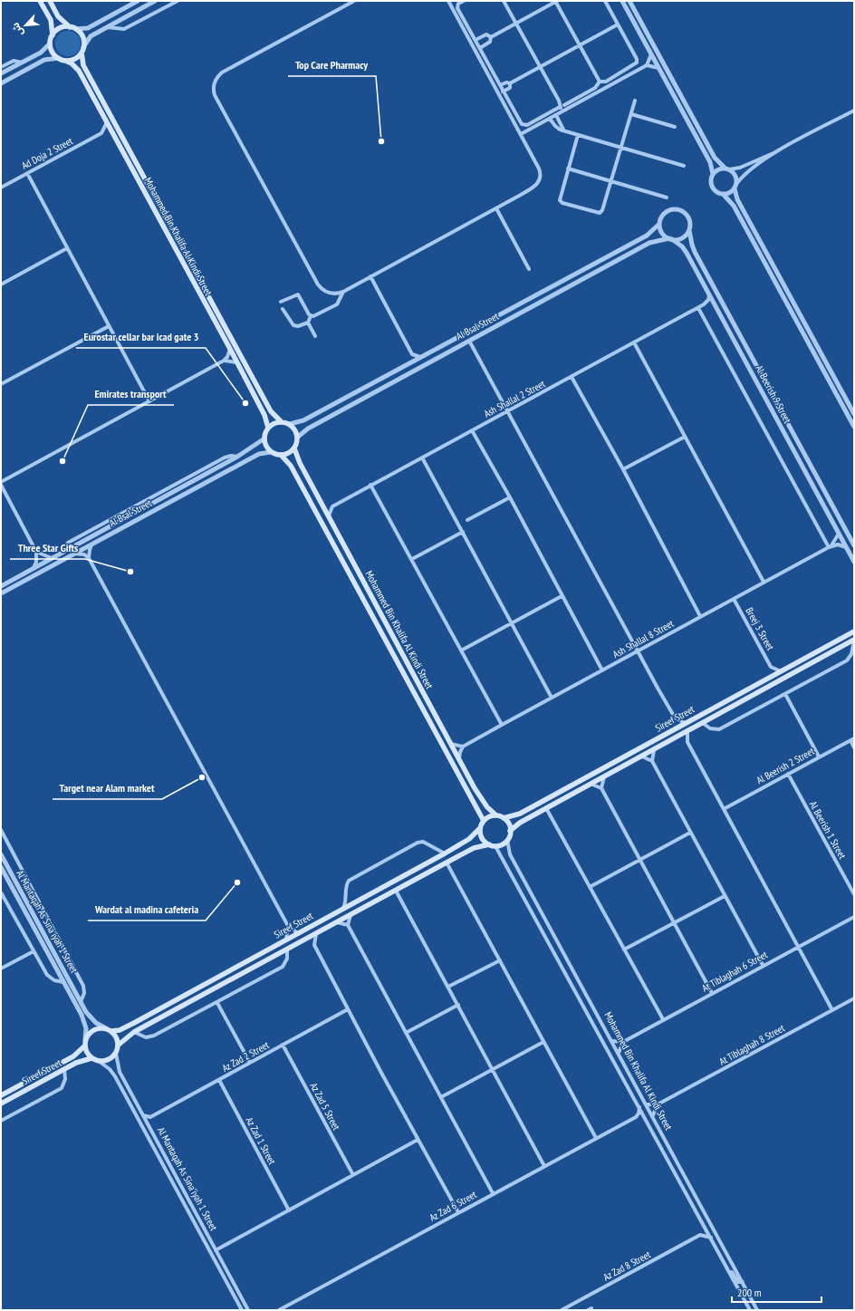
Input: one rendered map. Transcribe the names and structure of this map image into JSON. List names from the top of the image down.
{
  "streets": {
    "main road": ["Mohammed Bin Khalifa Al Kindi Street", "Sireef Street"],
    "street": [
      "Ad Doja 2 Street",
      "Al Bsal Street",
      "Al Beerish 9 Street",
      "Ash Shallal 2 Street",
      "Breej 3 Street",
      "Ash Shallal 8 Street",
      "Al Beerish 2 Street",
      "Al Beerish 1 Street",
      "Al Mantaqah As Sina'iyah 1 Street",
      "At Tiblaghah 6 Street",
      "At Tiblaghah 8 Street",
      "Az Zad 2 Street",
      "Az Zad 5 Street",
      "Az Zad 1 Street",
      "Az Zad 6 Street",
      "Az Zad 8 Street"
    ]
  },
  "crossings": [
    ["Mohammed Bin Khalifa Al Kindi Street", "Al Bsal Street"],
    ["Mohammed Bin Khalifa Al Kindi Street", "Sireef Street"],
    ["Al Bsal Street", "Al Beerish 9 Street"],
    ["Al Beerish 9 Street", "Ash Shallal 2 Street"],
    ["Breej 3 Street", "Ash Shallal 8 Street"],
    ["Sireef Street", "Al Mantaqah As Sina'iyah 1 Street"],
    ["Al Beerish 2 Street", "Al Beerish 1 Street"],
    ["Az Zad 2 Street", "Az Zad 5 Street"],
    ["Az Zad 2 Street", "Az Zad 1 Street"]
  ],
  "places": [
    "Top Care Pharmacy",
    "Eurostar cellar bar icad gate 3",
    "Emirates transport",
    "Three Star Gifts",
    "Target near Alam market",
    "Wardat al madina cafeteria"
  ],
  "scale_bar": "200 m",
  "north": "bottom left"
}
